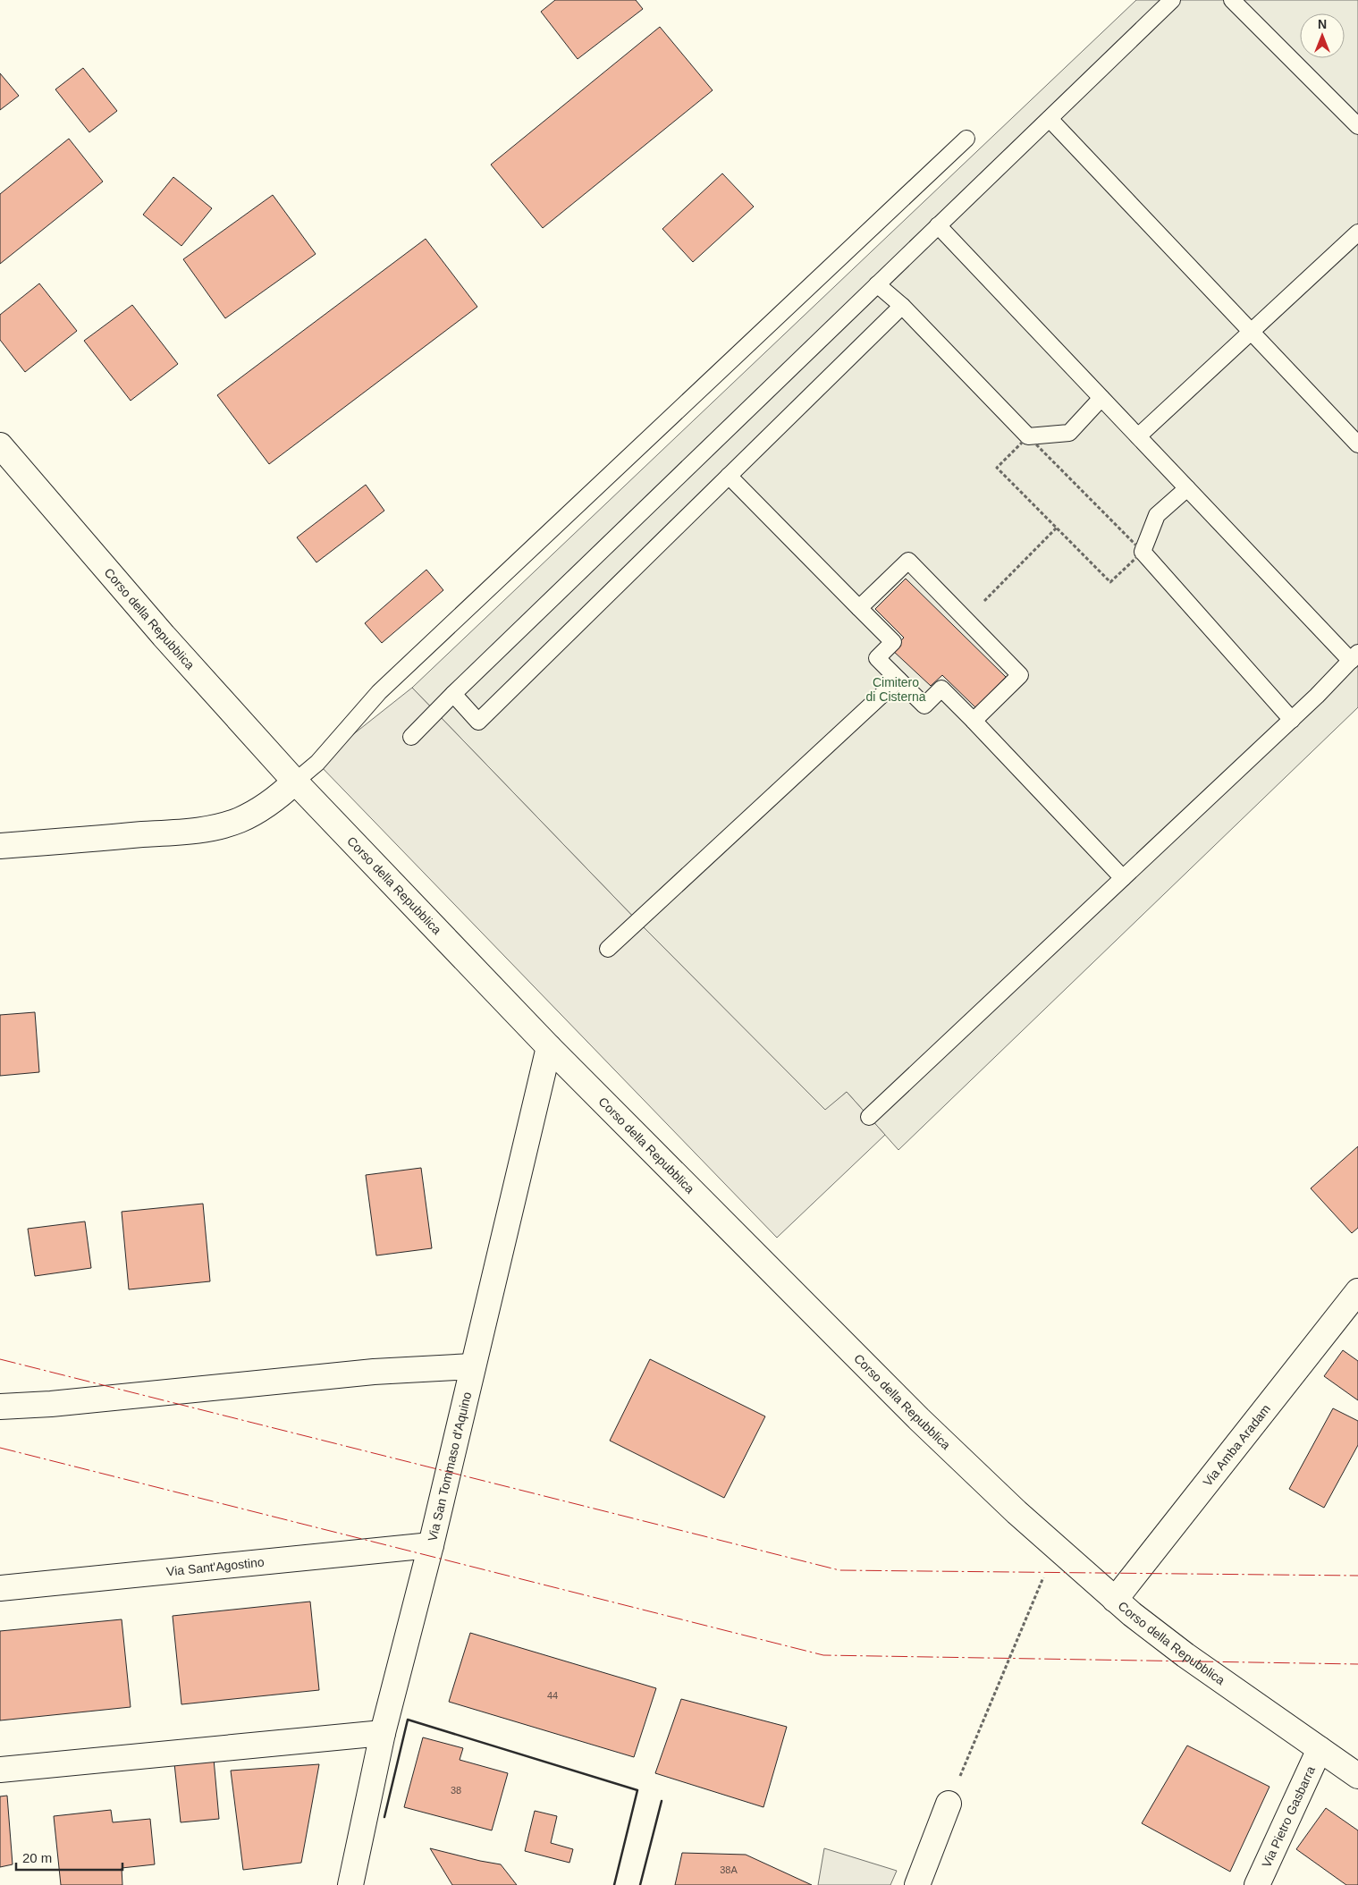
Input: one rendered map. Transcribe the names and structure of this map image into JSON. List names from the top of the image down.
{
  "streets": {
    "street": [
      "Corso della Repubblica",
      "Via Amba Aradam",
      "Via San Tommaso d'Aquino",
      "Via Sant'Agostino",
      "Via Pietro Gasbarra"
    ]
  },
  "crossings": [
    ["Corso della Repubblica", "Via Amba Aradam"],
    ["Corso della Repubblica", "Via San Tommaso d'Aquino"],
    ["Corso della Repubblica", "Via Pietro Gasbarra"],
    ["Via San Tommaso d'Aquino", "Via Sant'Agostino"]
  ],
  "parks": ["Cimitero di Cisterna"],
  "house_numbers": ["44", "38", "38A"],
  "scale_bar": "20 m",
  "north": "top"
}
